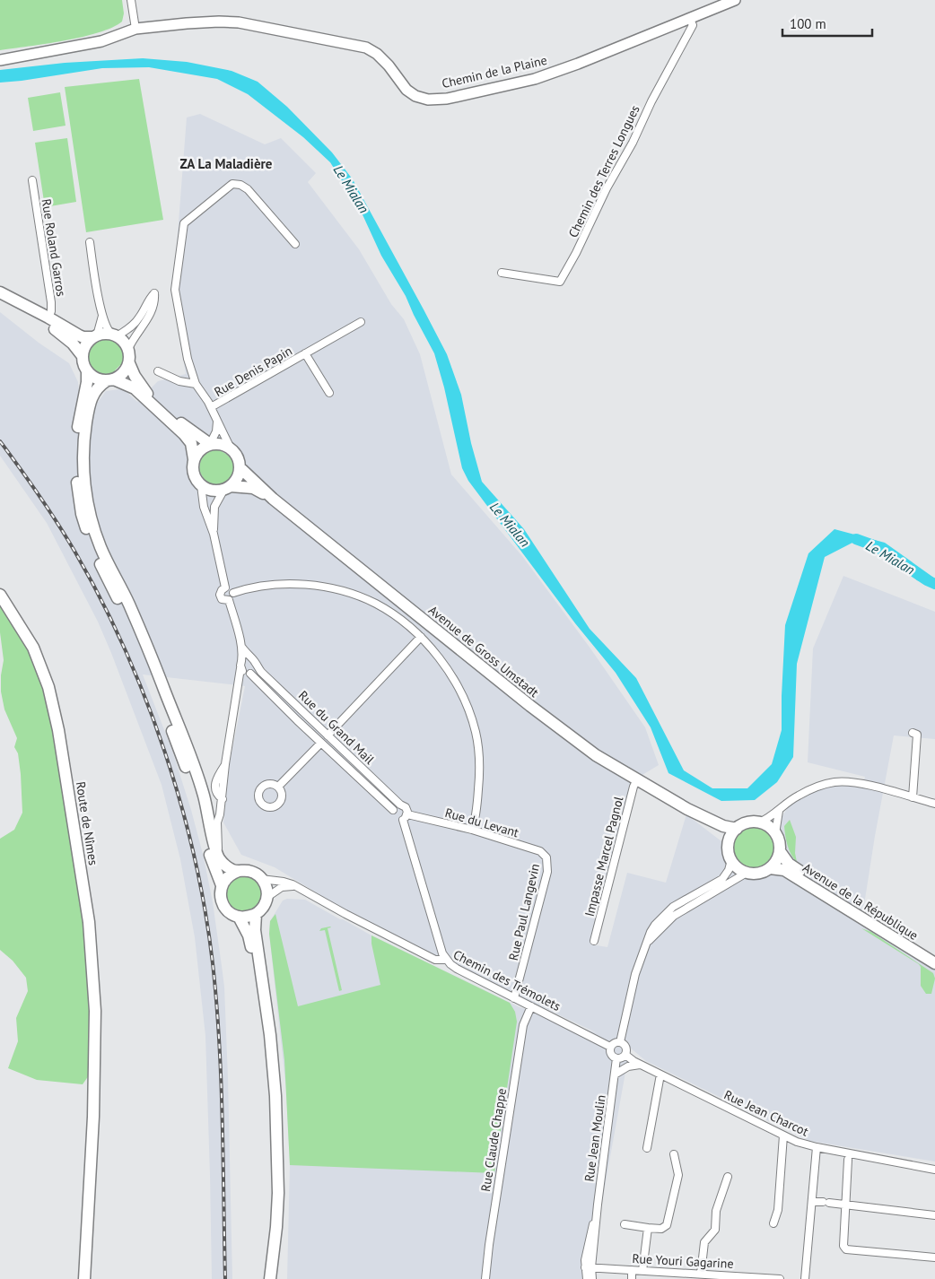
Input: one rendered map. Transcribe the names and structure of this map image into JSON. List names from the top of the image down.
{
  "streets": {
    "main road": ["Avenue de Gross Umstadt", "Route de Nîmes", "Avenue de la République"],
    "street": [
      "Chemin de la Plaine",
      "Chemin des Terres Longues",
      "Rue Roland Garros",
      "Rue Denis Papin",
      "Rue du Grand Mail",
      "Rue du Levant",
      "Impasse Marcel Pagnol",
      "Rue Paul Langevin",
      "Chemin des Trémolets",
      "Rue Jean Charcot",
      "Rue Jean Moulin",
      "Rue Claude Chappe",
      "Rue Youri Gagarine"
    ]
  },
  "crossings": [
    ["Chemin de la Plaine", "Chemin des Terres Longues"],
    ["Avenue de Gross Umstadt", "Impasse Marcel Pagnol"],
    ["Avenue de Gross Umstadt", "Avenue de la République"],
    ["Rue du Grand Mail", "Rue du Levant"],
    ["Rue du Levant", "Rue Paul Langevin"],
    ["Rue Paul Langevin", "Chemin des Trémolets"],
    ["Chemin des Trémolets", "Rue Jean Charcot"],
    ["Chemin des Trémolets", "Rue Jean Moulin"],
    ["Chemin des Trémolets", "Rue Claude Chappe"],
    ["Rue Jean Charcot", "Rue Jean Moulin"],
    ["Rue Jean Moulin", "Rue Youri Gagarine"]
  ],
  "districts": ["ZA La Maladière"],
  "water": ["Le Mialan"],
  "scale_bar": "100 m"
}
